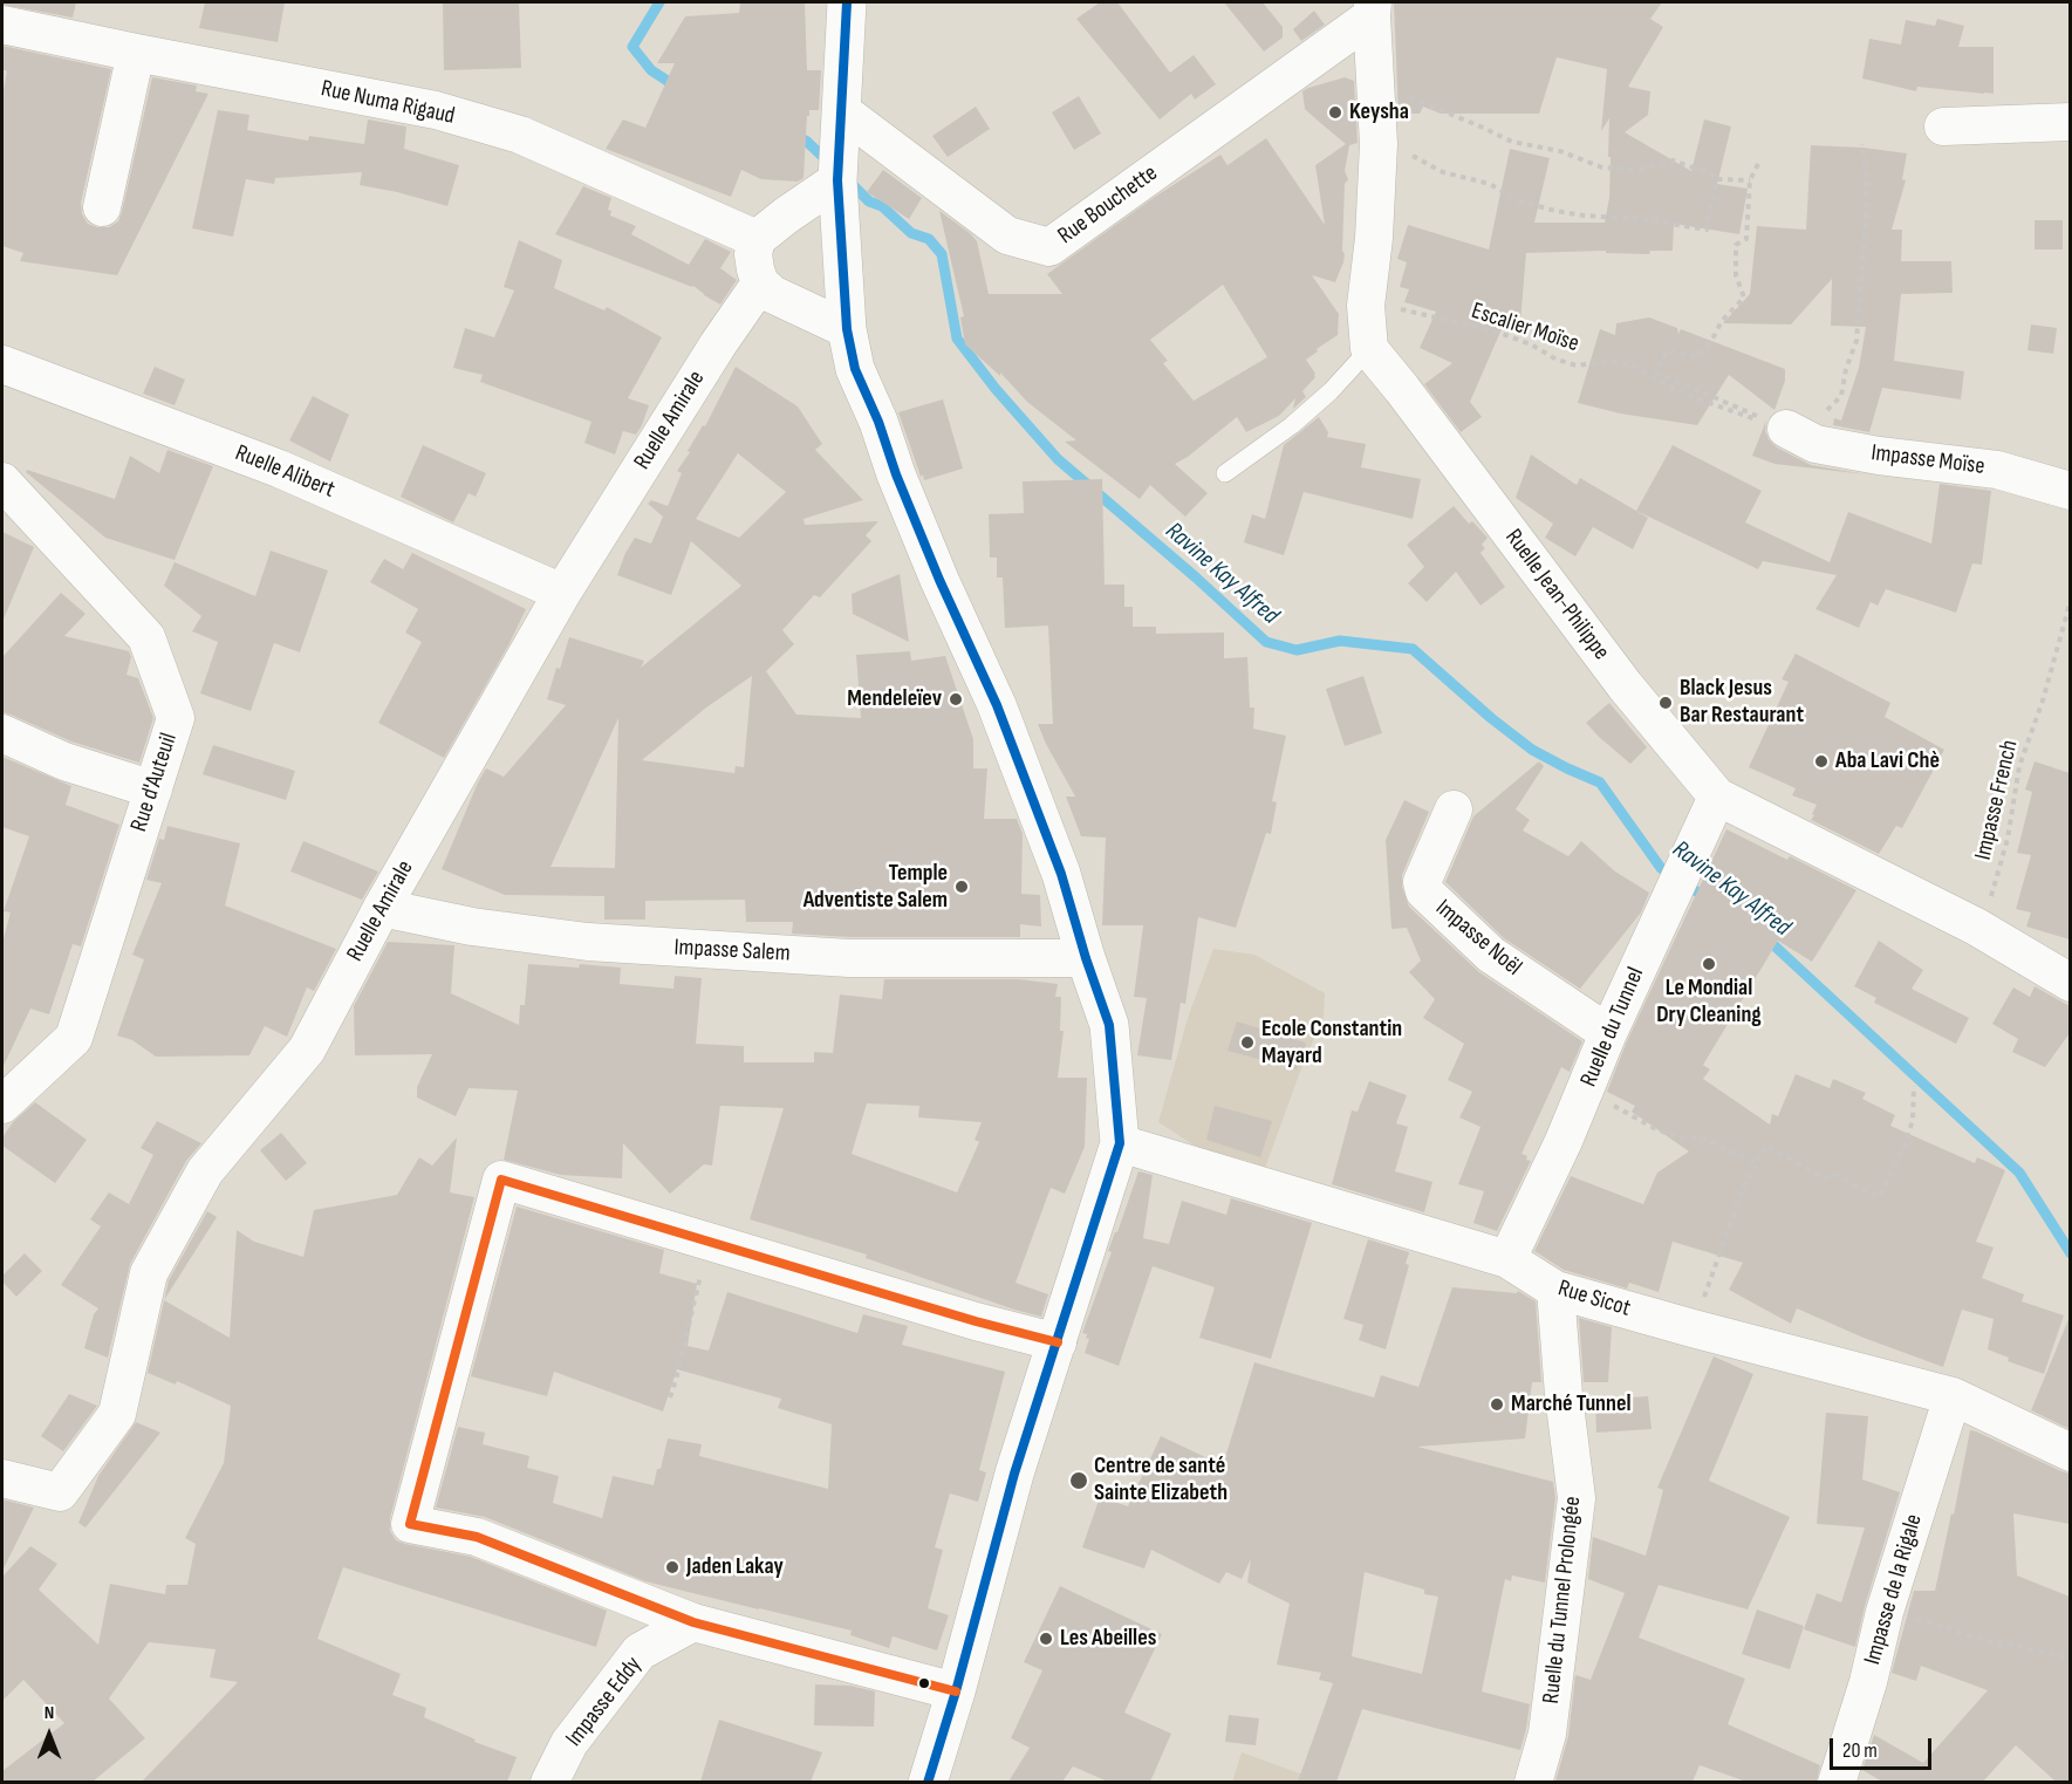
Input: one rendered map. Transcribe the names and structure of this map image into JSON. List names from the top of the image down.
{
  "streets": {
    "street": [
      "Rue Numa Rigaud",
      "Rue Bouchette",
      "Ruelle Amirale",
      "Impasse Moïse",
      "Ruelle Alibert",
      "Ruelle Jean-Philippe",
      "Rue d'Auteuil",
      "Impasse Noël",
      "Impasse Salem",
      "Ruelle du Tunnel",
      "Rue Sicot",
      "Impasse de la Rigale",
      "Ruelle du Tunnel Prolongée",
      "Impasse Eddy"
    ],
    "path": ["Escalier Moïse", "Impasse French"]
  },
  "crossings": [
    ["Escalier Moïse", "Impasse Moïse"],
    ["Ruelle Amirale", "Ruelle Alibert"],
    ["Ruelle Amirale", "Impasse Salem"],
    ["Ruelle Jean-Philippe", "Impasse French"],
    ["Ruelle Jean-Philippe", "Ruelle du Tunnel"],
    ["Impasse Noël", "Ruelle du Tunnel"],
    ["Ruelle du Tunnel", "Rue Sicot"],
    ["Rue Sicot", "Impasse de la Rigale"],
    ["Rue Sicot", "Ruelle du Tunnel Prolongée"]
  ],
  "water": ["Ravine Kay Alfred"],
  "places": [
    "Keysha",
    "Mendeleïev",
    "Black Jesus Bar Restaurant",
    "Aba Lavi Chè",
    "Temple Adventiste Salem",
    "Le Mondial Dry Cleaning",
    "Ecole Constantin Mayard",
    "Marché Tunnel",
    "Centre de santé Sainte Elizabeth",
    "Jaden Lakay",
    "Les Abeilles"
  ],
  "scale_bar": "20 m",
  "north": "top"
}
